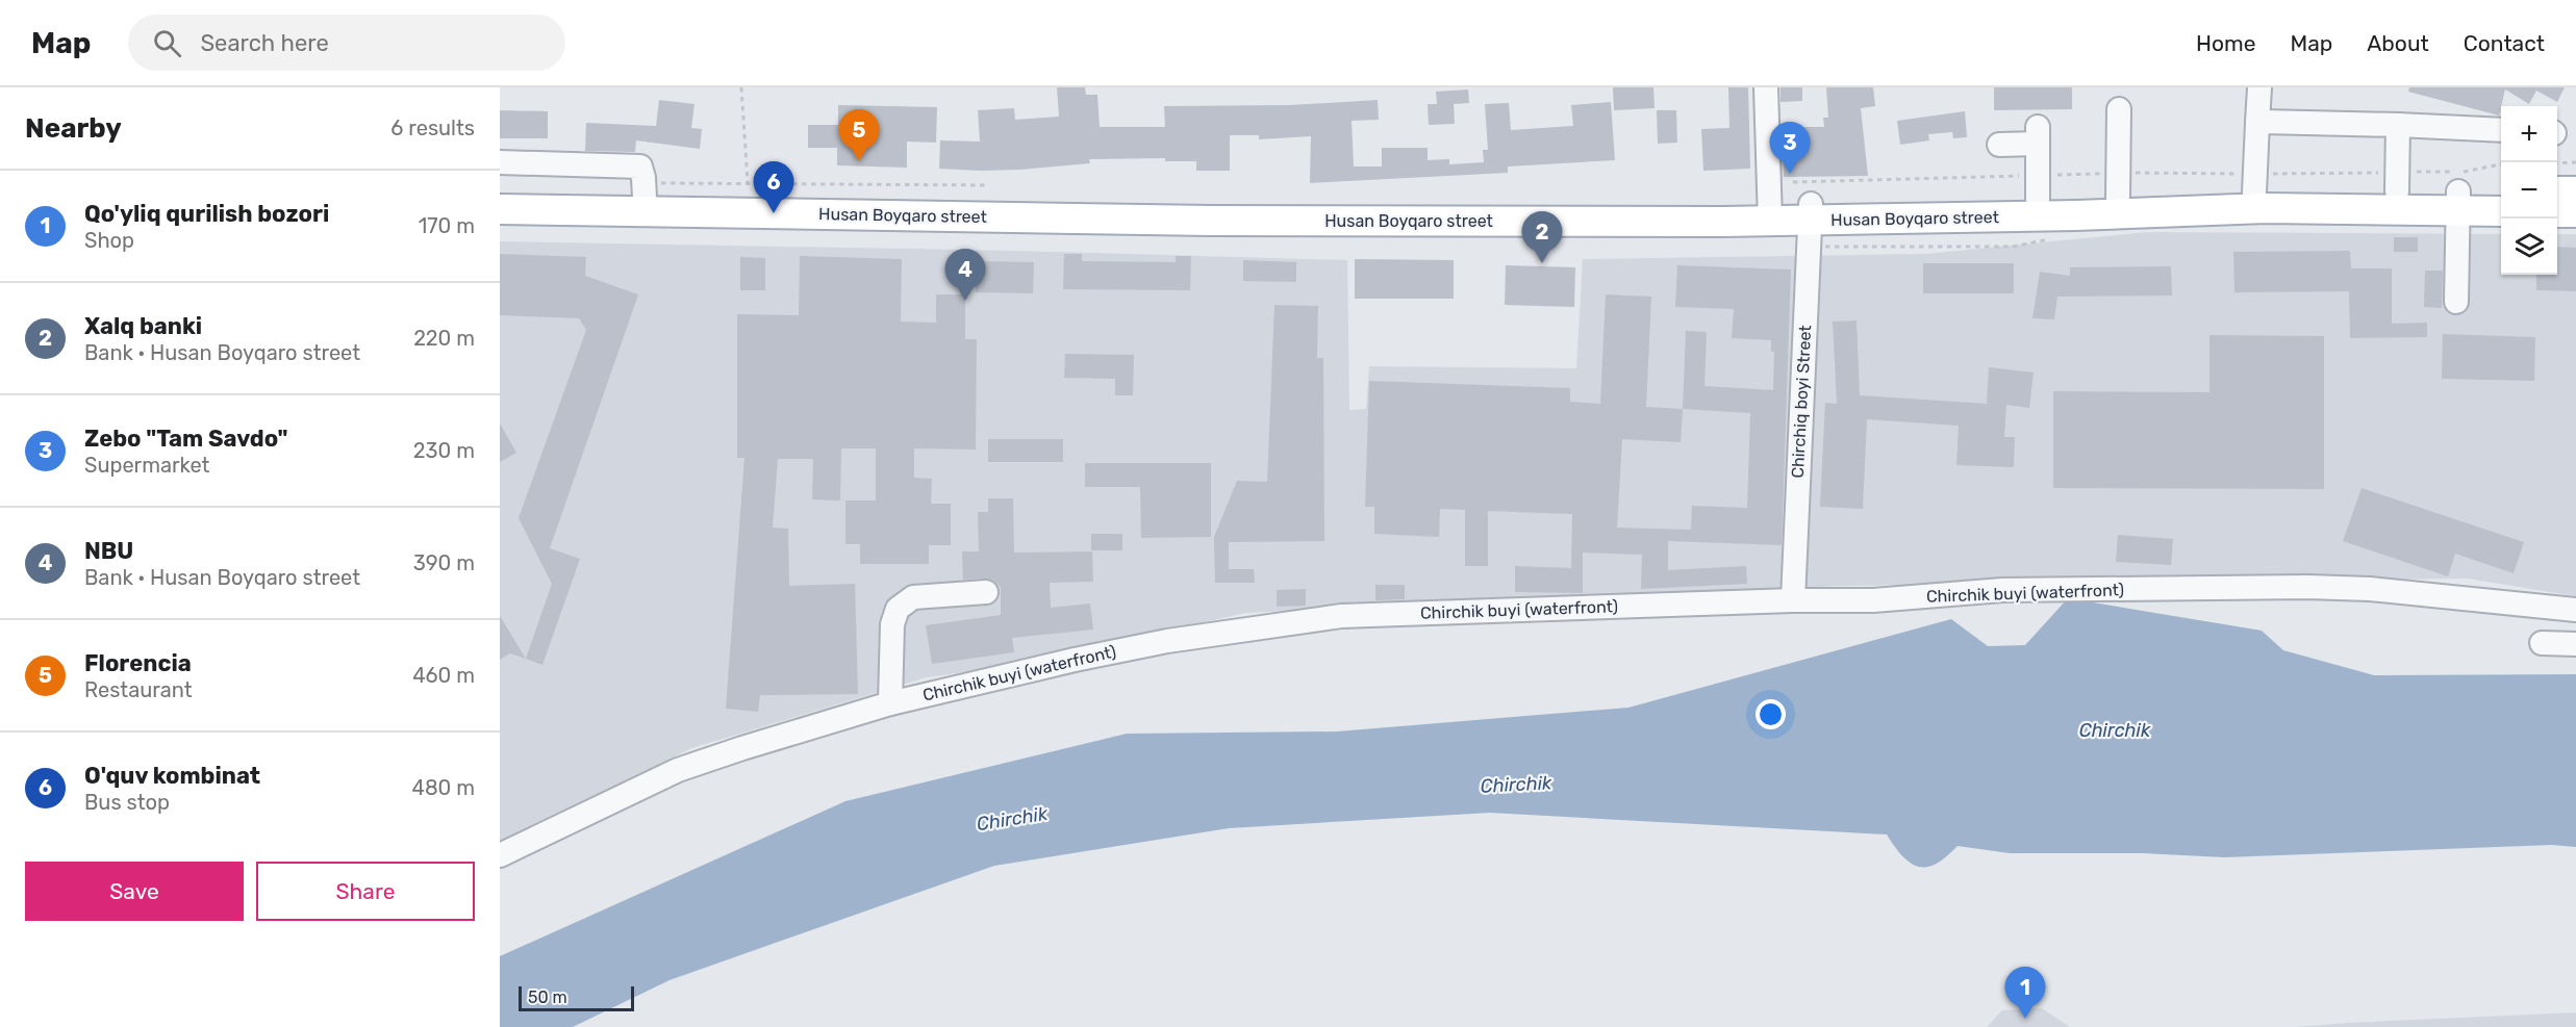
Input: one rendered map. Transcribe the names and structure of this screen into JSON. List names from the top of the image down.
{
  "streets": {
    "main road": ["Husan Boyqaro street"],
    "street": ["Chirchiq boyi Street", "Chirchik buyi (waterfront)"]
  },
  "crossings": [
    ["Husan Boyqaro street", "Chirchiq boyi Street"],
    ["Chirchiq boyi Street", "Chirchik buyi (waterfront)"]
  ],
  "water": ["Chirchik"],
  "scale_bar": "50 m",
  "page": {
    "header": "Map",
    "search": "Search here",
    "nav": [
      "Home",
      "Map",
      "About",
      "Contact"
    ],
    "heading": ["Nearby", "6 results"],
    "map_buttons": ["+", "−"],
    "pins": [
      "5",
      "3",
      "6",
      "2",
      "4",
      "1"
    ],
    "list": [
      {
        "mark": "1",
        "name": "Qo'yliq qurilish bozori",
        "note": "Shop",
        "value": "170 m"
      },
      {
        "mark": "2",
        "name": "Xalq banki",
        "note": "Bank · Husan Boyqaro street",
        "value": "220 m"
      },
      {
        "mark": "3",
        "name": "Zebo \"Tam Savdo\"",
        "note": "Supermarket",
        "value": "230 m"
      },
      {
        "mark": "4",
        "name": "NBU",
        "note": "Bank · Husan Boyqaro street",
        "value": "390 m"
      },
      {
        "mark": "5",
        "name": "Florencia",
        "note": "Restaurant",
        "value": "460 m"
      },
      {
        "mark": "6",
        "name": "O'quv kombinat",
        "note": "Bus stop",
        "value": "480 m"
      }
    ],
    "buttons": ["Save", "Share"],
    "scale": "50 m"
  }
}
